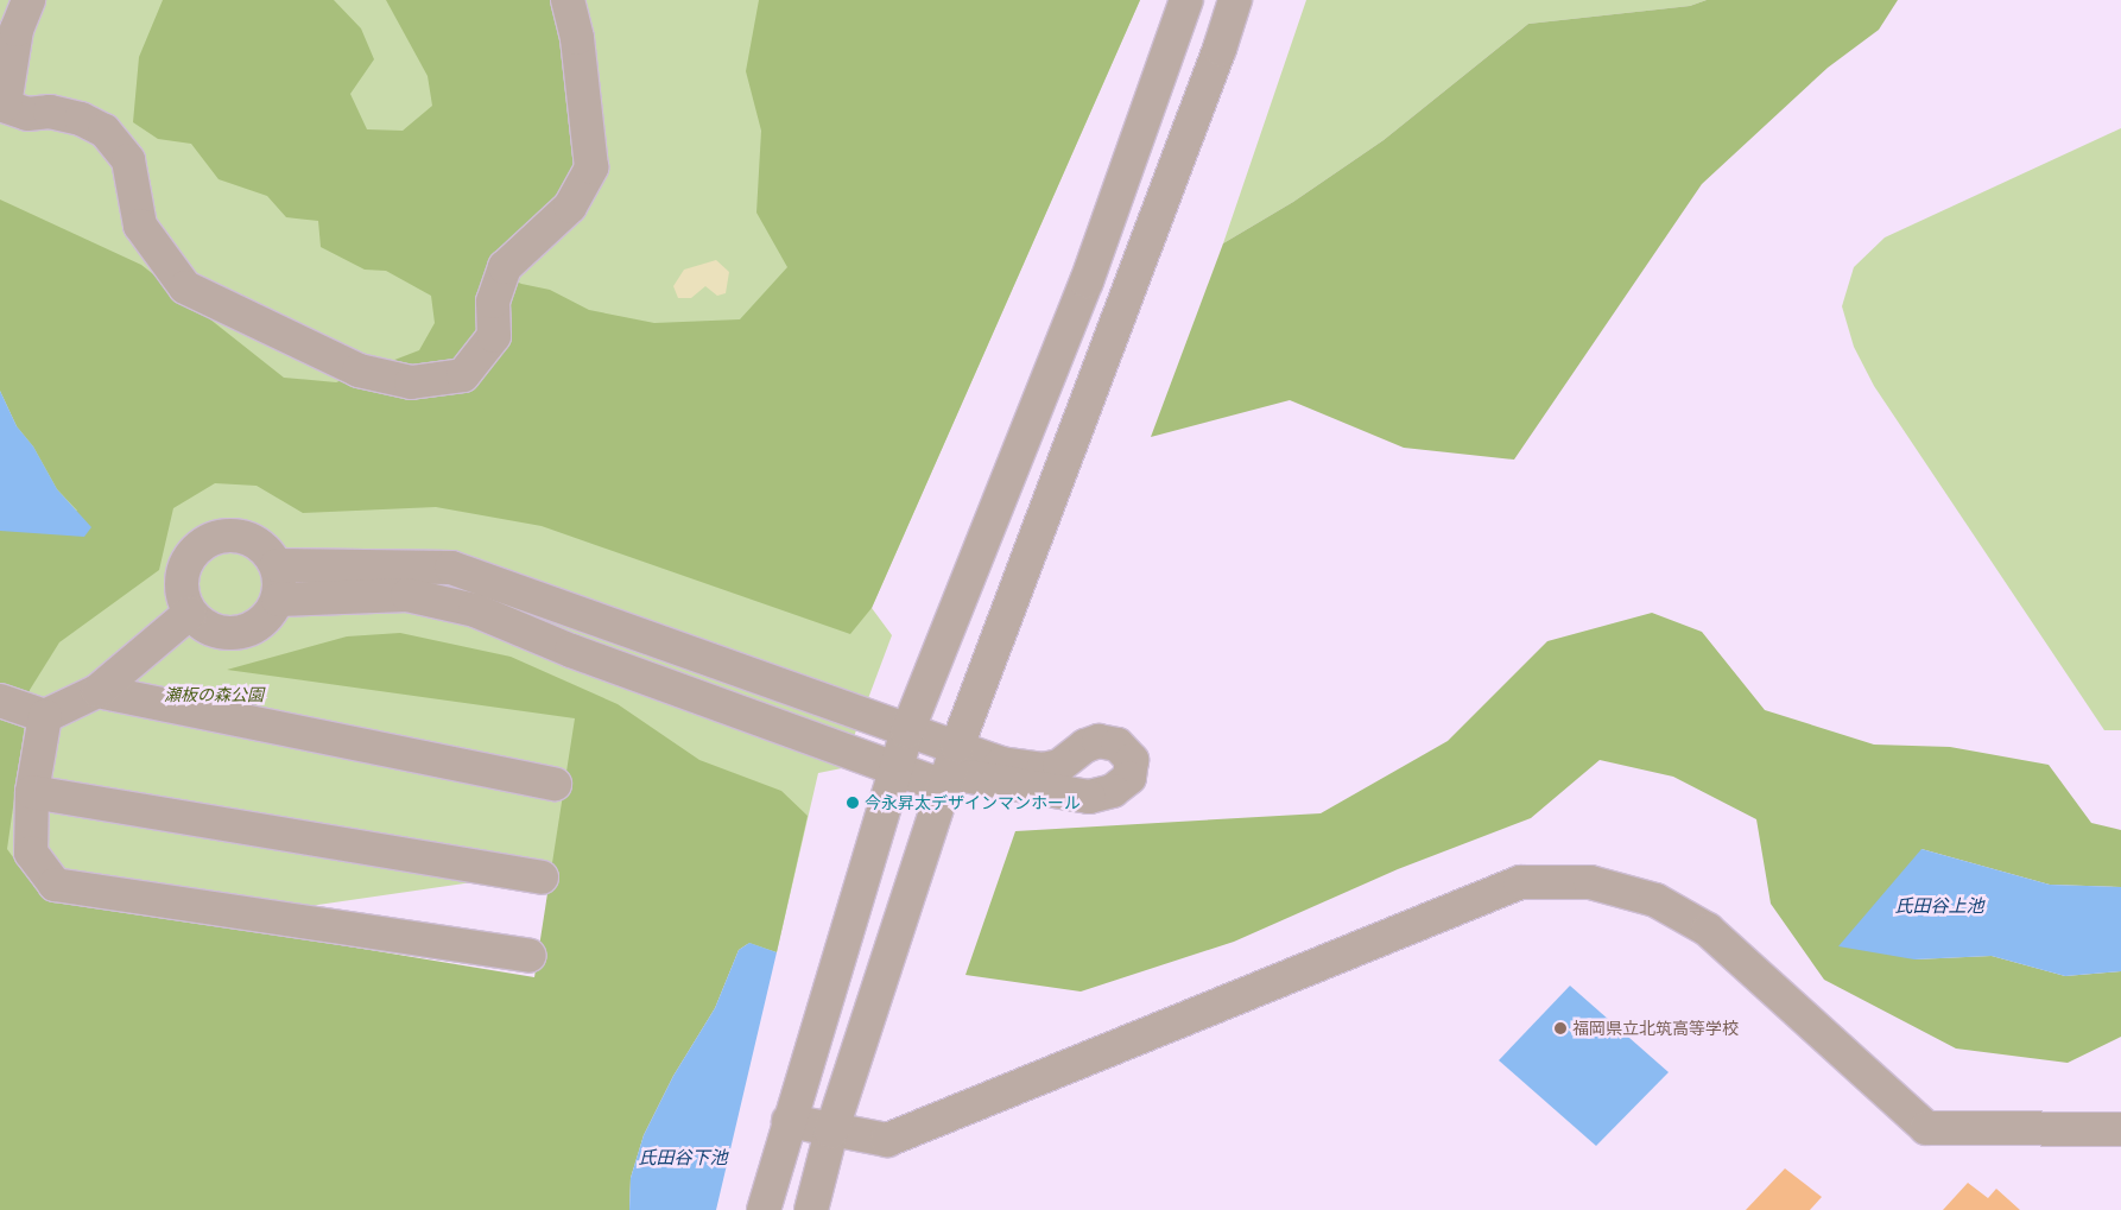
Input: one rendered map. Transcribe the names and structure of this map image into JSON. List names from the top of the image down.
{
  "water": ["氏田谷上池", "氏田谷下池"],
  "parks": ["瀬板の森公園"],
  "places": ["今永昇太デザインマンホール", "福岡県立北筑高等学校"]
}
